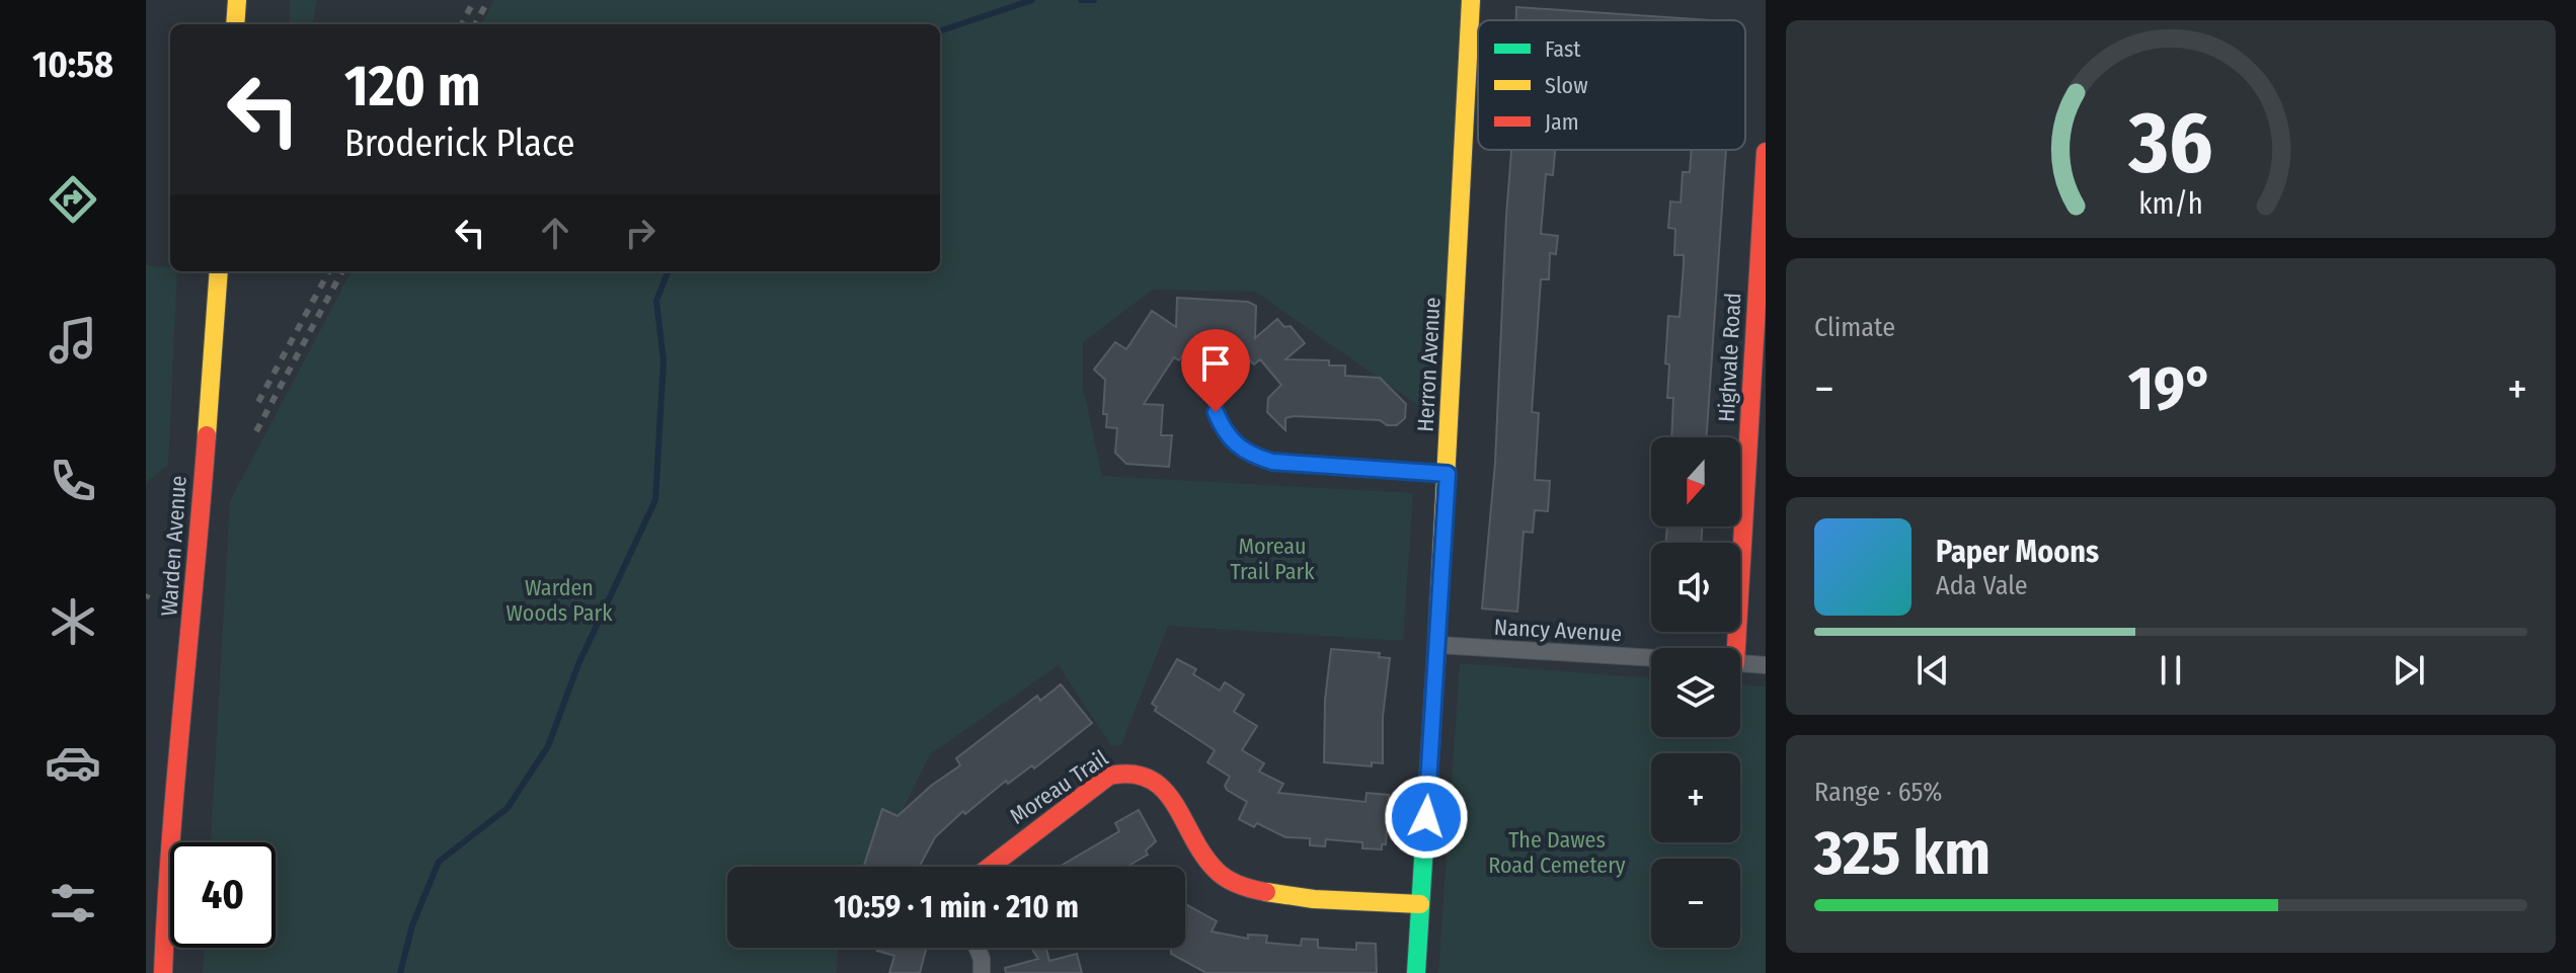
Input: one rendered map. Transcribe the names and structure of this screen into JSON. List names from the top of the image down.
{
  "streets": {
    "street": [
      "Highvale Road",
      "Herron Avenue",
      "Warden Avenue",
      "Nancy Avenue",
      "Moreau Trail"
    ]
  },
  "crossings": [
    ["Herron Avenue", "Nancy Avenue"],
    ["Herron Avenue", "Moreau Trail"]
  ],
  "parks": ["Moreau Trail Park", "Warden Woods Park", "The Dawes Road Cemetery"],
  "legend": ["Fast", "Slow", "Jam"],
  "north": "bottom",
  "page": {
    "tabs": "10:58",
    "turn": ["120 m", "Broderick Place"],
    "tile": [
      "Climate",
      ["Range · 65%", "325 km"]
    ],
    "heat": ["−", "19°", "+"],
    "map_buttons": ["+", "−"],
    "song": ["Paper Moons", "Ada Vale"],
    "limit": "40",
    "trip": "10:59 · 1 min · 210 m",
    "gauge": ["36", "km/h"]
  }
}
